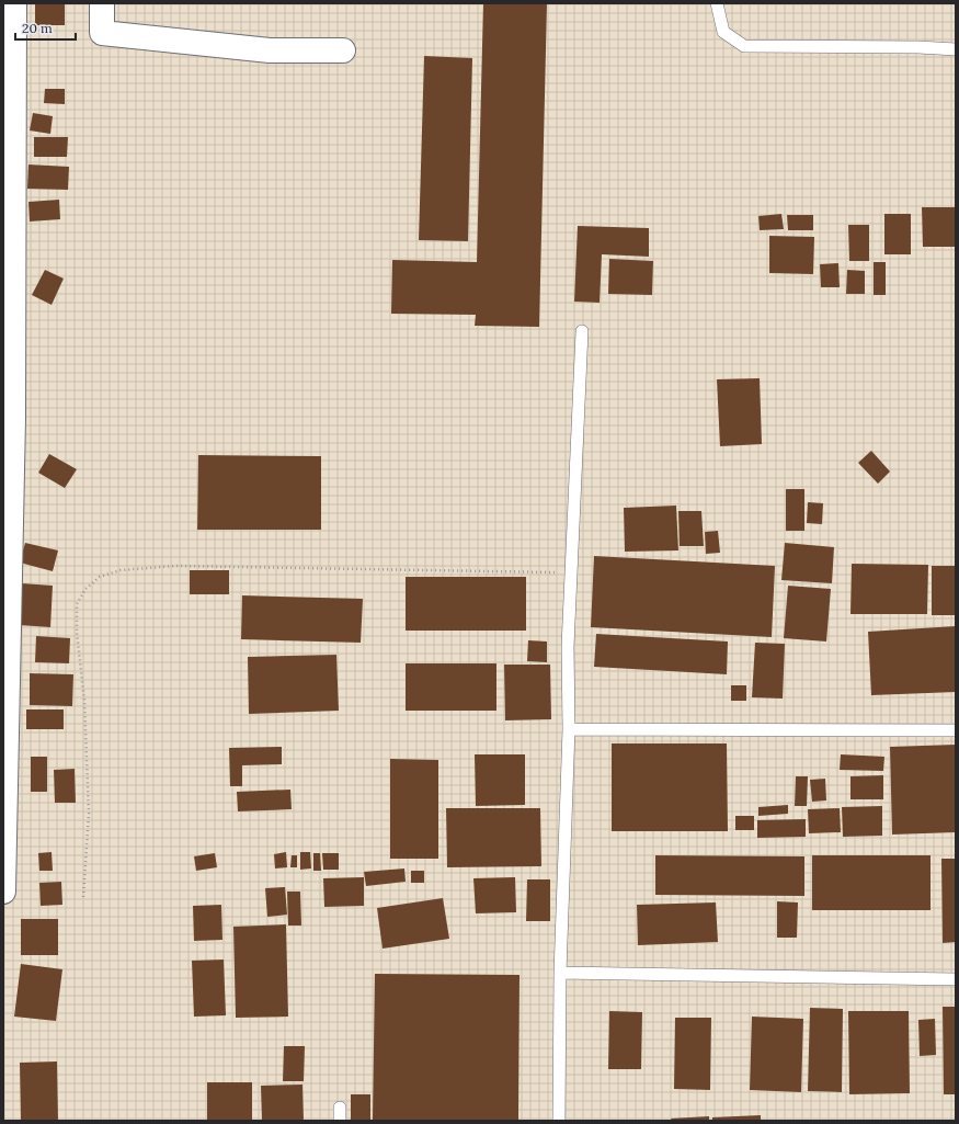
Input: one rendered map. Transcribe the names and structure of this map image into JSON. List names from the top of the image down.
{
  "scale_bar": "20 m"
}
